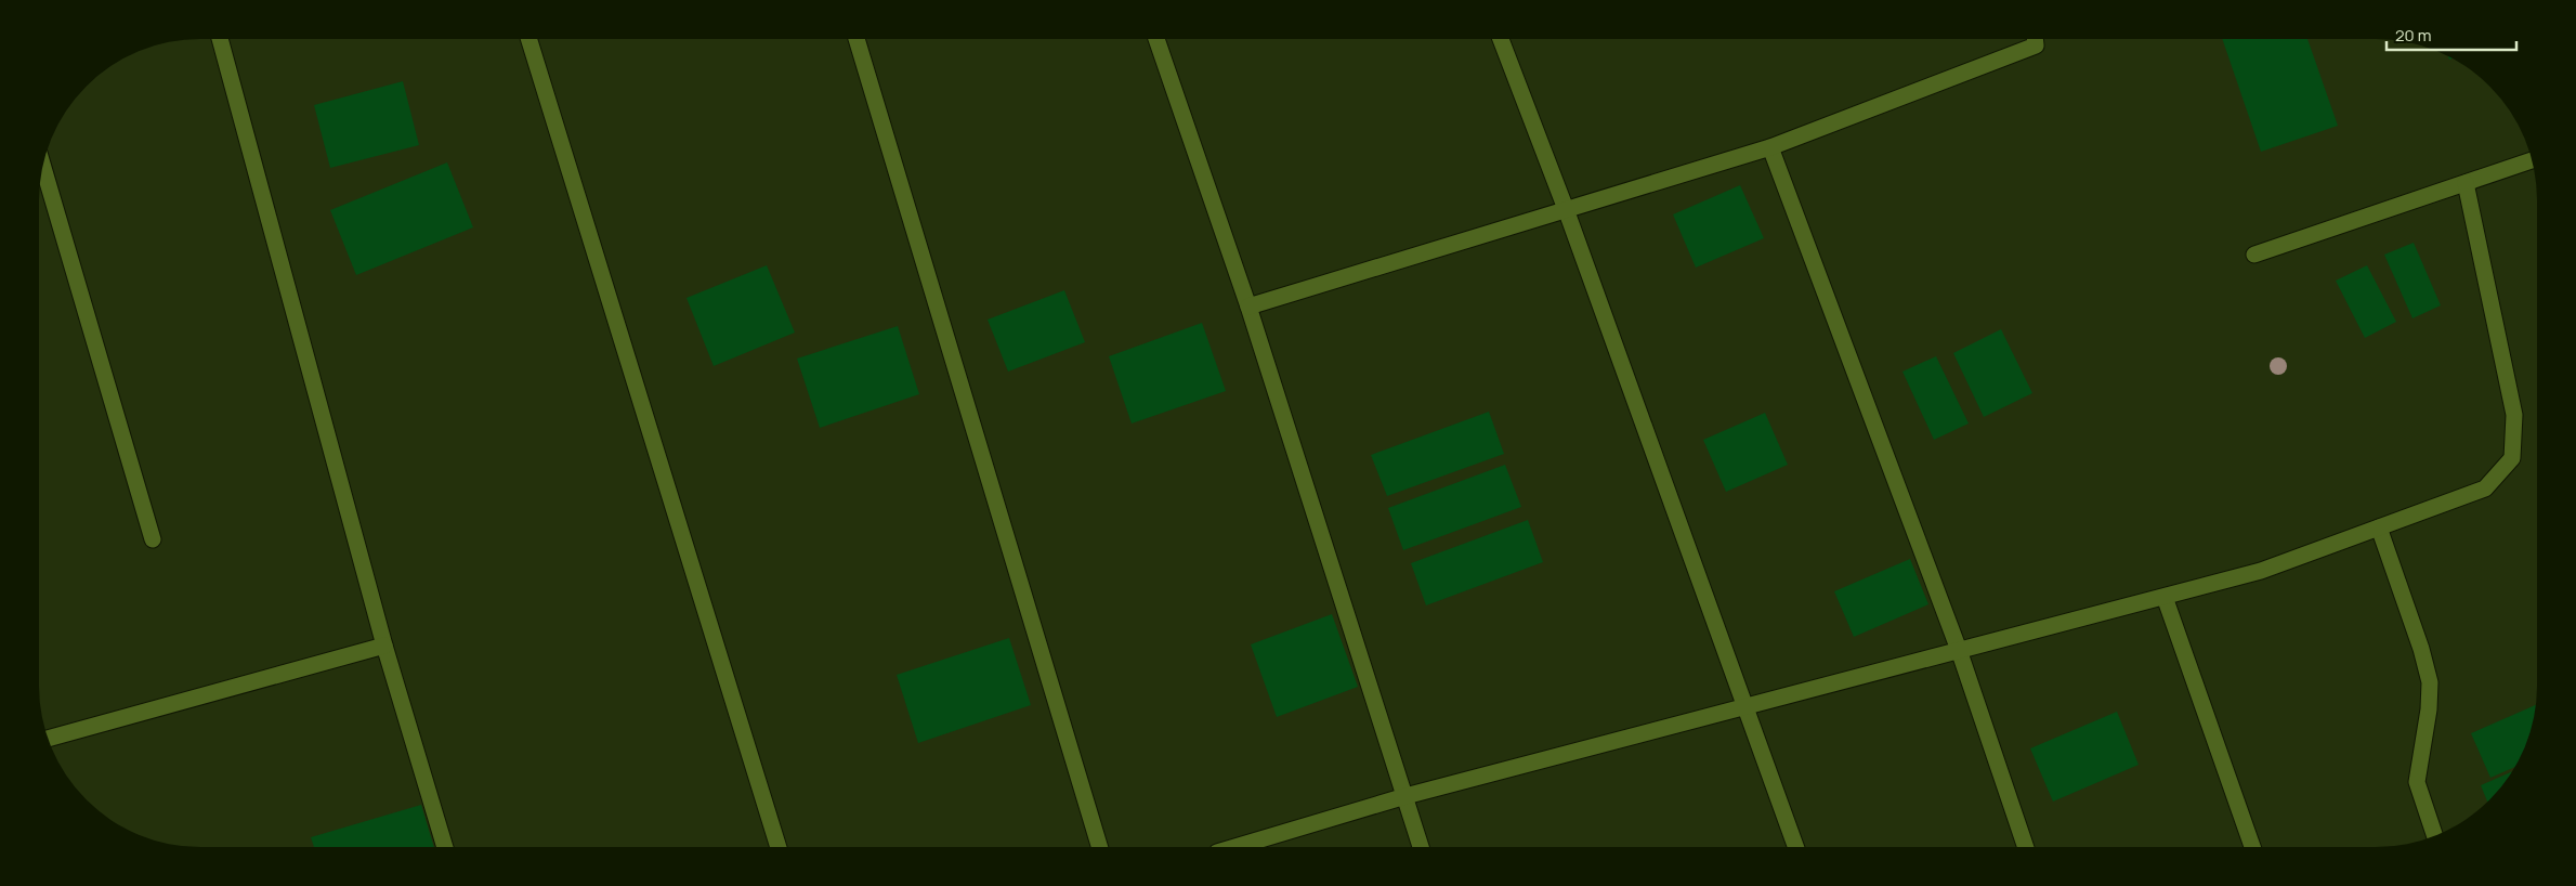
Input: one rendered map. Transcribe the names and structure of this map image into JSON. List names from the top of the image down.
{
  "scale_bar": "20 m"
}
